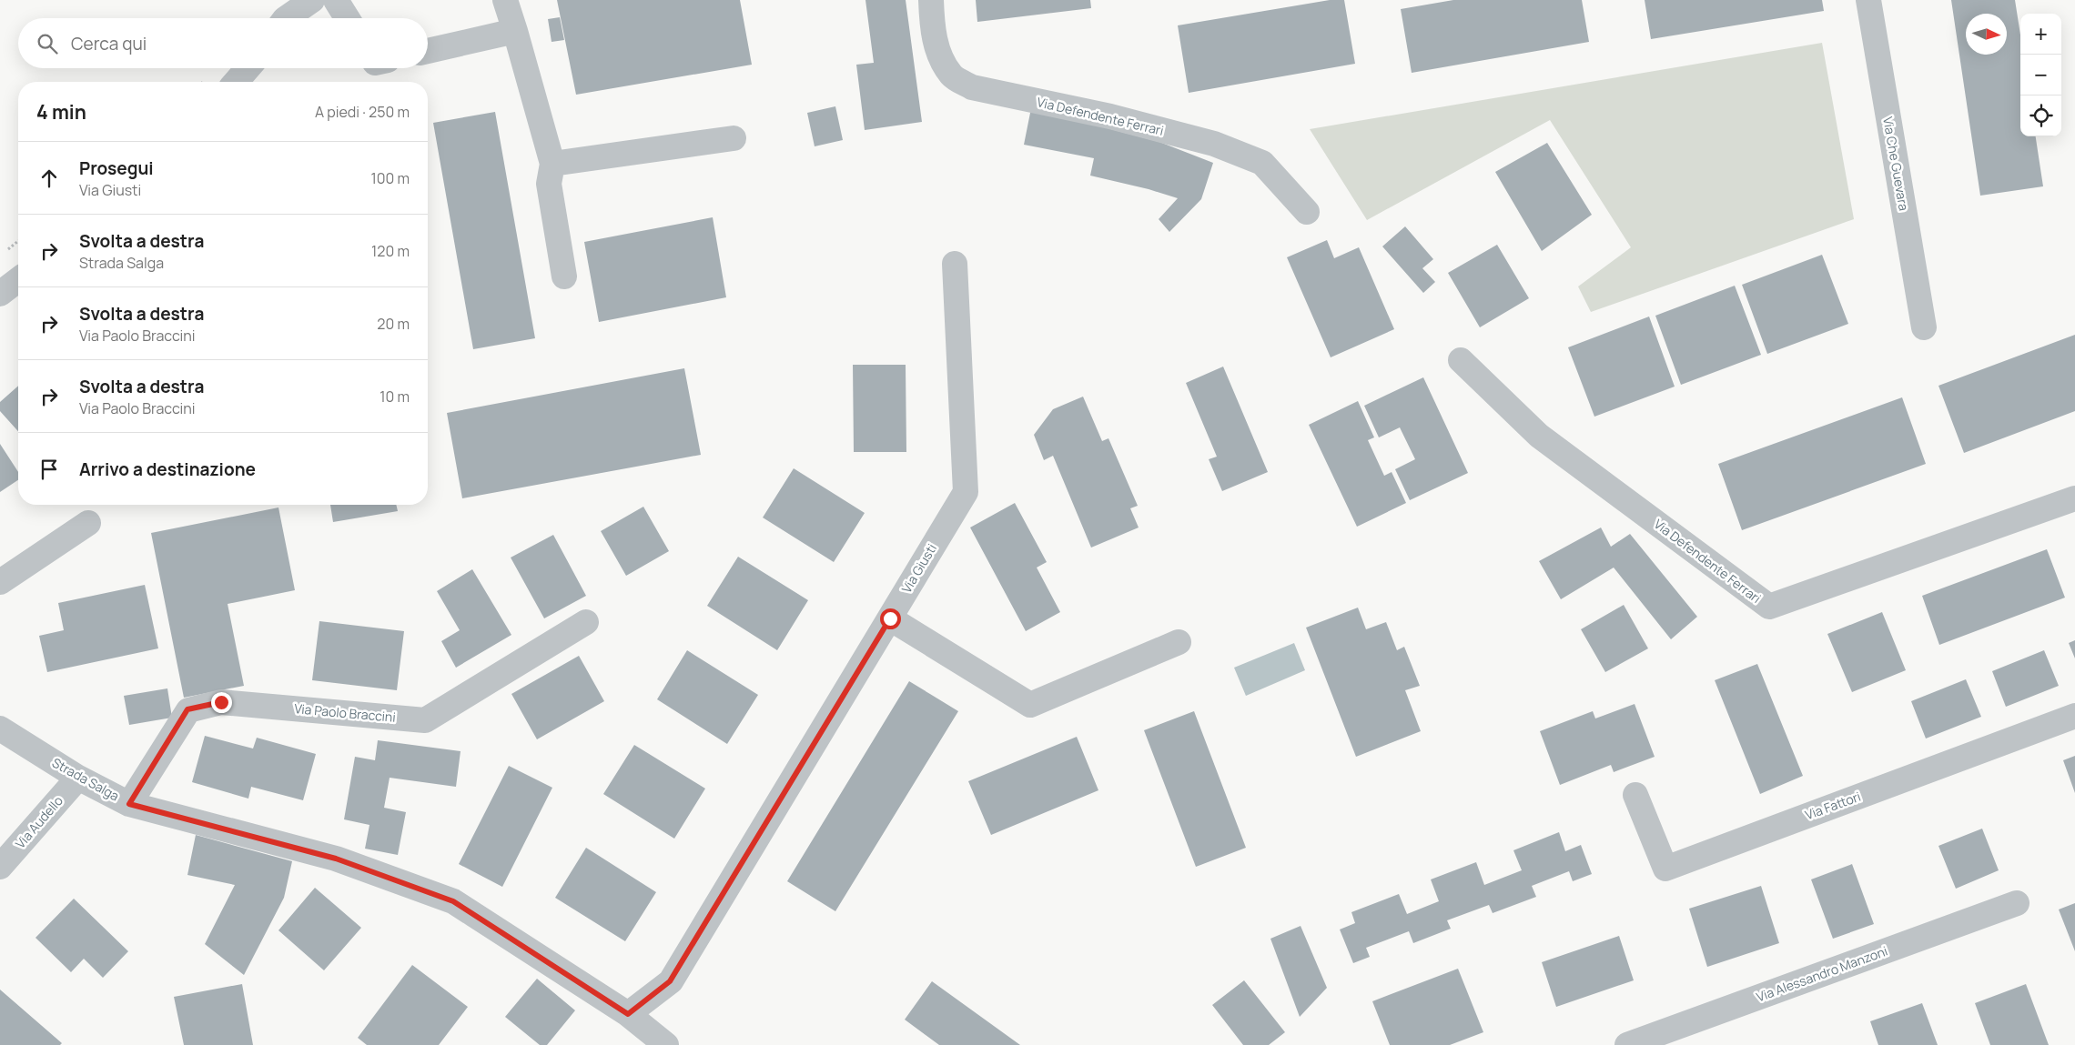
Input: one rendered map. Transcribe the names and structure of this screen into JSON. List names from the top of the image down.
{
  "streets": {
    "street": [
      "Via Defendente Ferrari",
      "Via Che Guevara",
      "Via Giusti",
      "Via Paolo Braccini",
      "Strada Salga",
      "Via Fattori",
      "Via Audello",
      "Via Alessandro Manzoni"
    ]
  },
  "crossings": [
    ["Via Giusti", "Strada Salga"],
    ["Via Paolo Braccini", "Strada Salga"],
    ["Strada Salga", "Via Audello"]
  ],
  "north": "right",
  "page": {
    "map_buttons": ["+", "−"],
    "search": "Cerca qui",
    "heading": ["4 min", "A piedi · 250 m"],
    "list": [
      ["Prosegui", "Via Giusti", "100 m"],
      ["Svolta a destra", "Strada Salga", "120 m"],
      ["Svolta a destra", "Via Paolo Braccini", "20 m"],
      ["Svolta a destra", "Via Paolo Braccini", "10 m"],
      "Arrivo a destinazione"
    ]
  }
}
